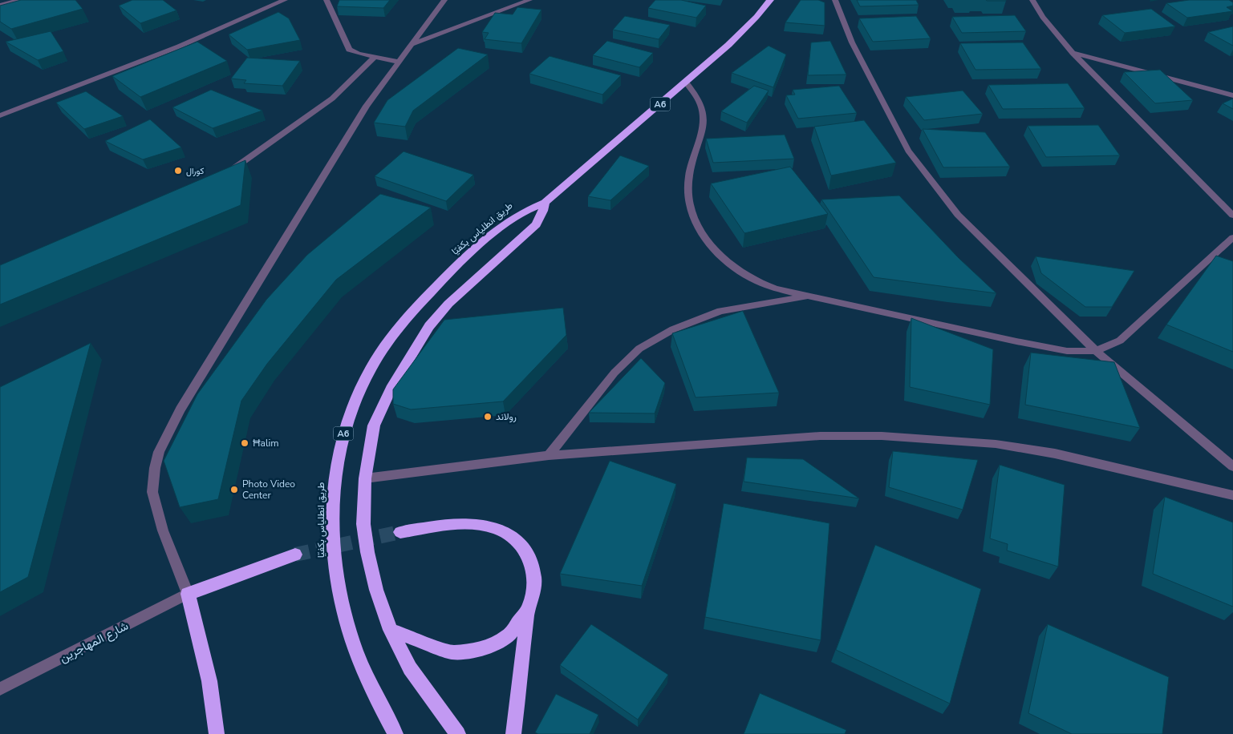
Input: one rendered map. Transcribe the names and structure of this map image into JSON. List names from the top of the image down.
{
  "streets": {
    "highway": ["A6", "طريق انطلياس بكفيّا"],
    "street": ["شارع المهاجرين"]
  },
  "crossings": [
    ["A6", "طريق انطلياس بكفيّا"]
  ],
  "places": [
    "كورال",
    "رولاند",
    "Ħalim",
    "Photo Video Center"
  ]
}
